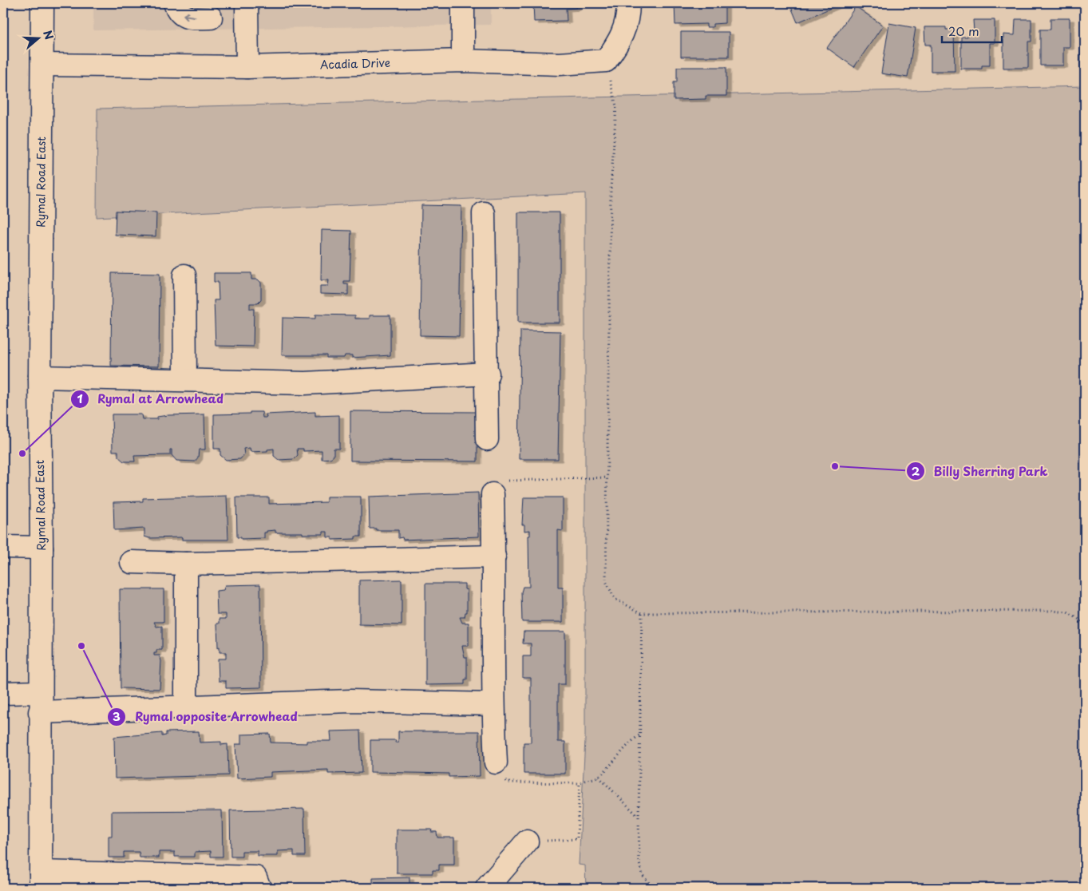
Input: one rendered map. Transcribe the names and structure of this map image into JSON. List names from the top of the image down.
{
  "streets": {
    "main road": ["Acadia Drive", "Rymal Road East"]
  },
  "crossings": [
    ["Acadia Drive", "Rymal Road East"]
  ],
  "places": ["Rymal at Arrowhead", "Billy Sherring Park", "Rymal opposite Arrowhead"],
  "scale_bar": "20 m",
  "north": "right"
}
